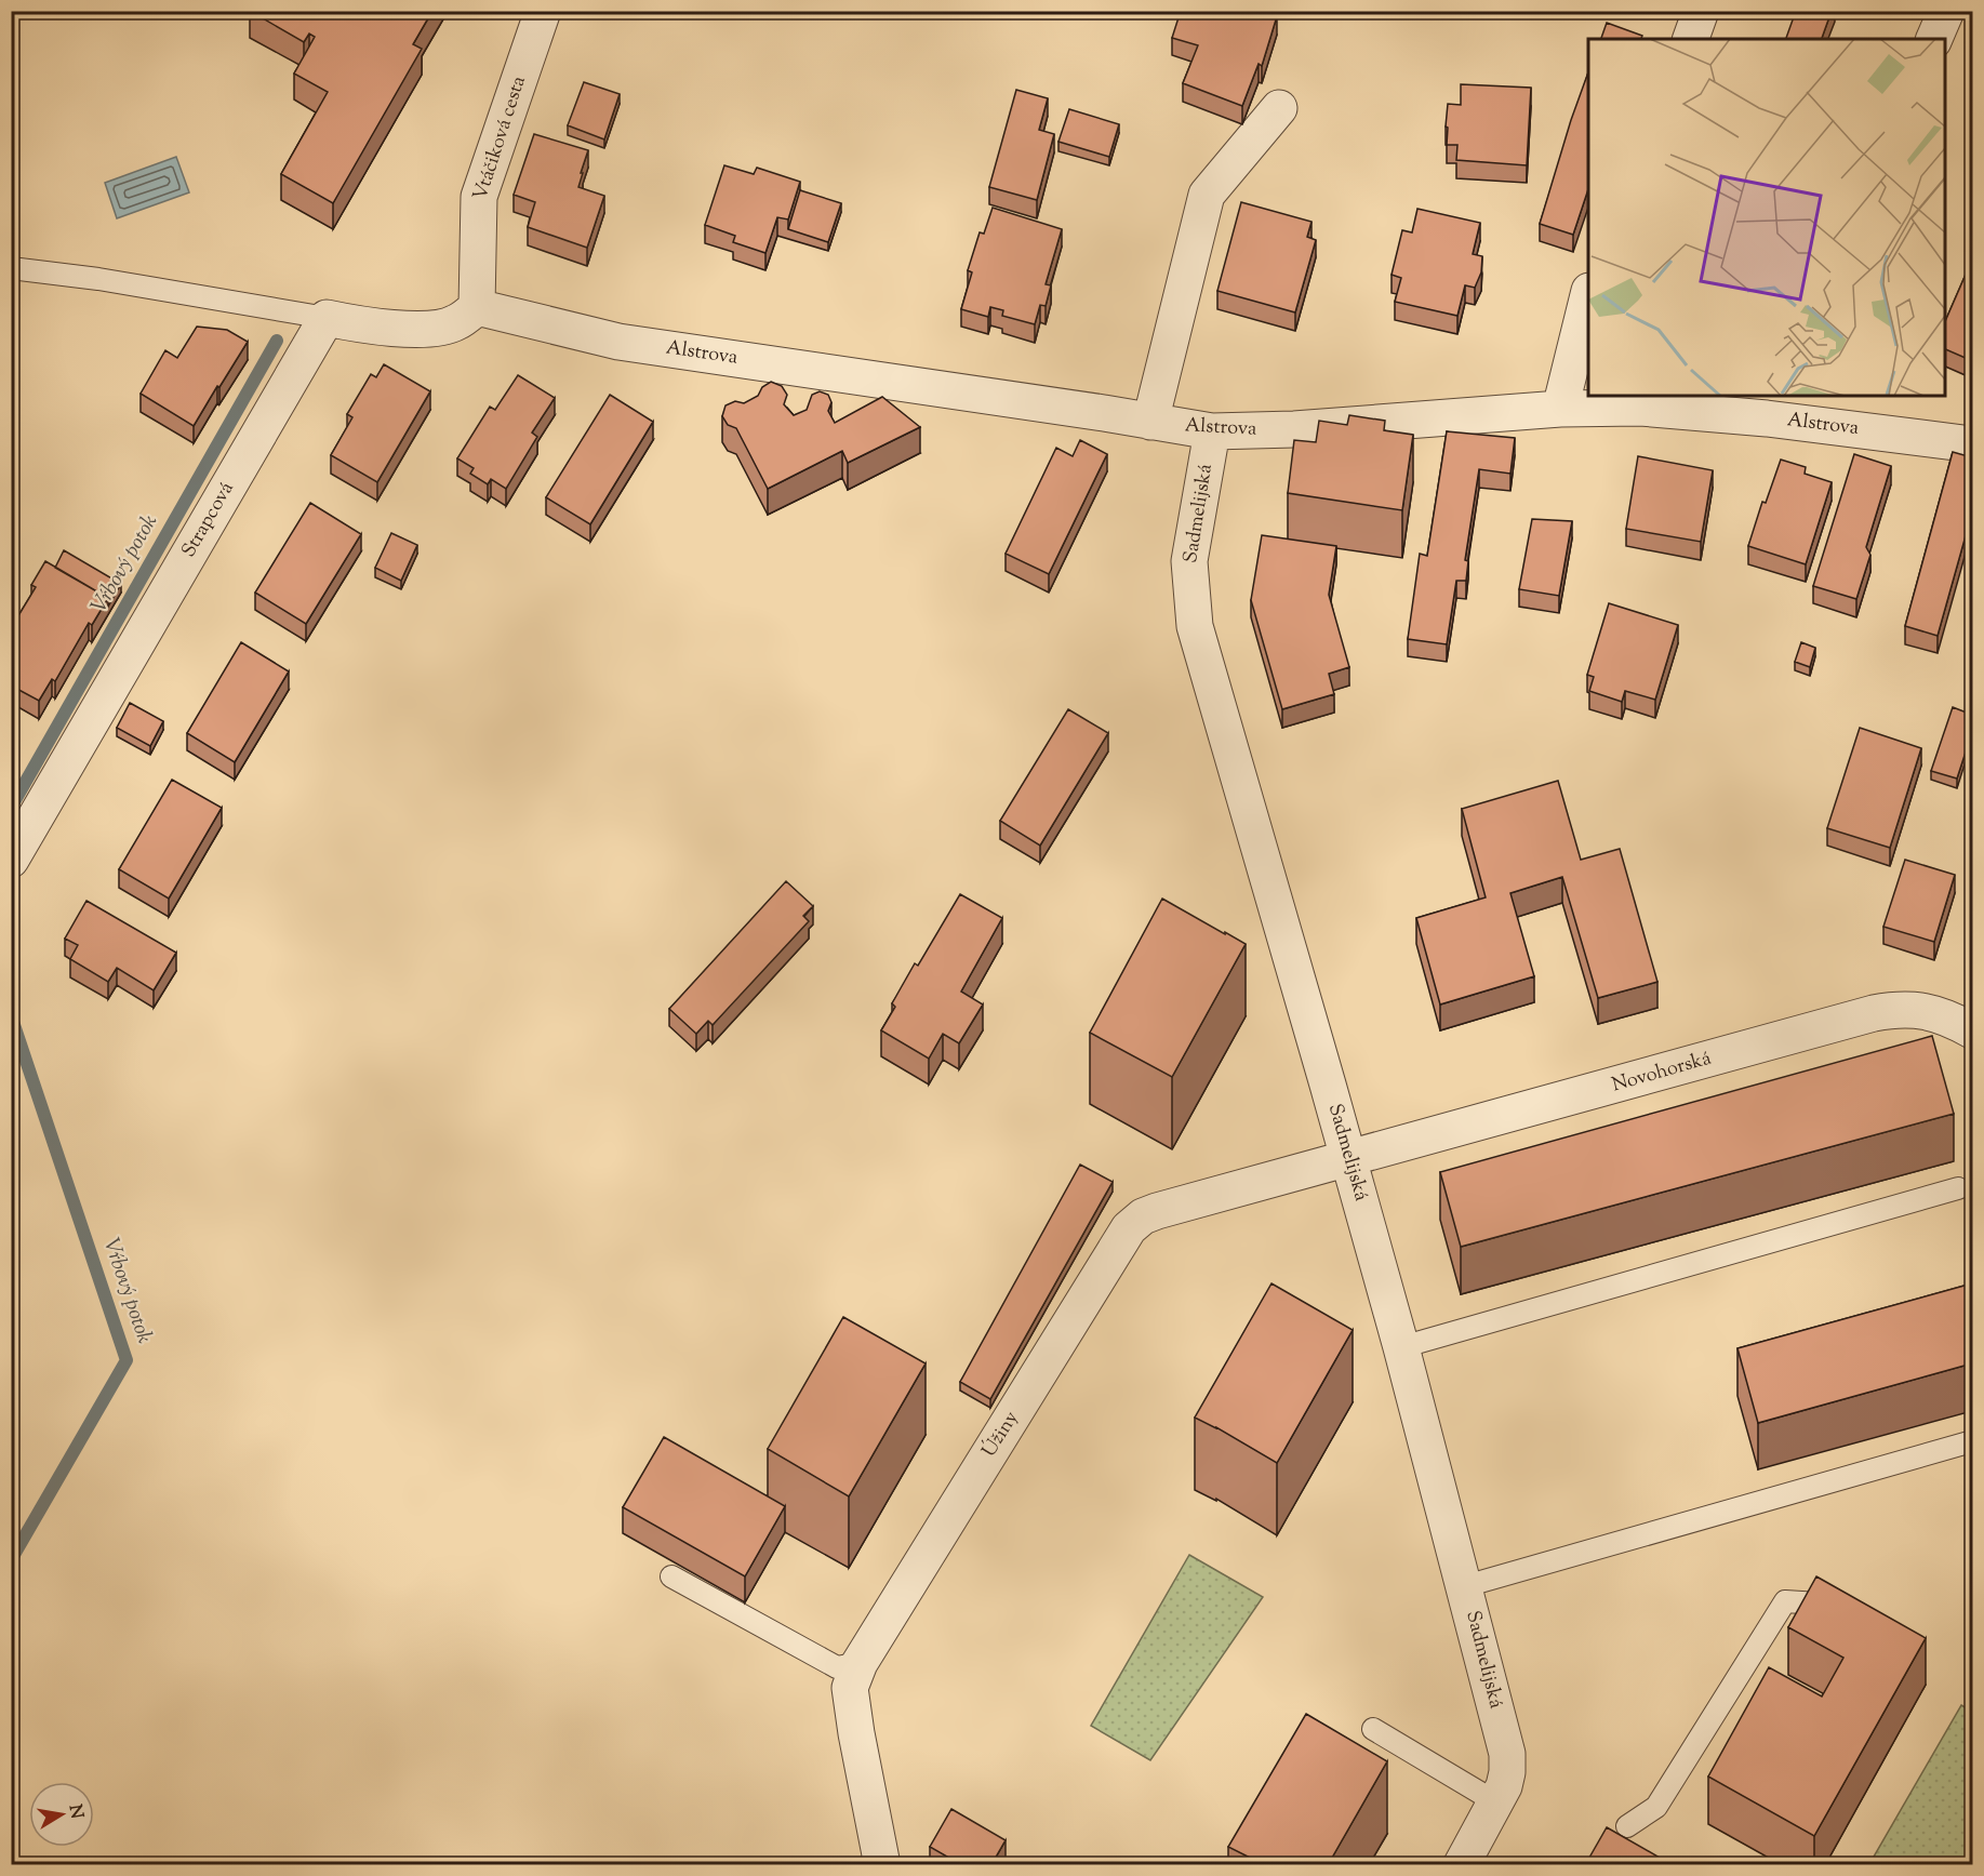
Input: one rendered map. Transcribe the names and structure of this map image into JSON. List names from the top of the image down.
{
  "streets": {
    "street": [
      "Vtáčiková cesta",
      "Alstrova",
      "Sadmelijská",
      "Strapcová",
      "Novohorská",
      "Úžiny"
    ]
  },
  "crossings": [
    ["Vtáčiková cesta", "Alstrova"],
    ["Alstrova", "Sadmelijská"],
    ["Sadmelijská", "Novohorská"],
    ["Sadmelijská", "Úžiny"],
    ["Novohorská", "Úžiny"]
  ],
  "water": ["Vŕbový potok"],
  "north": "right"
}
